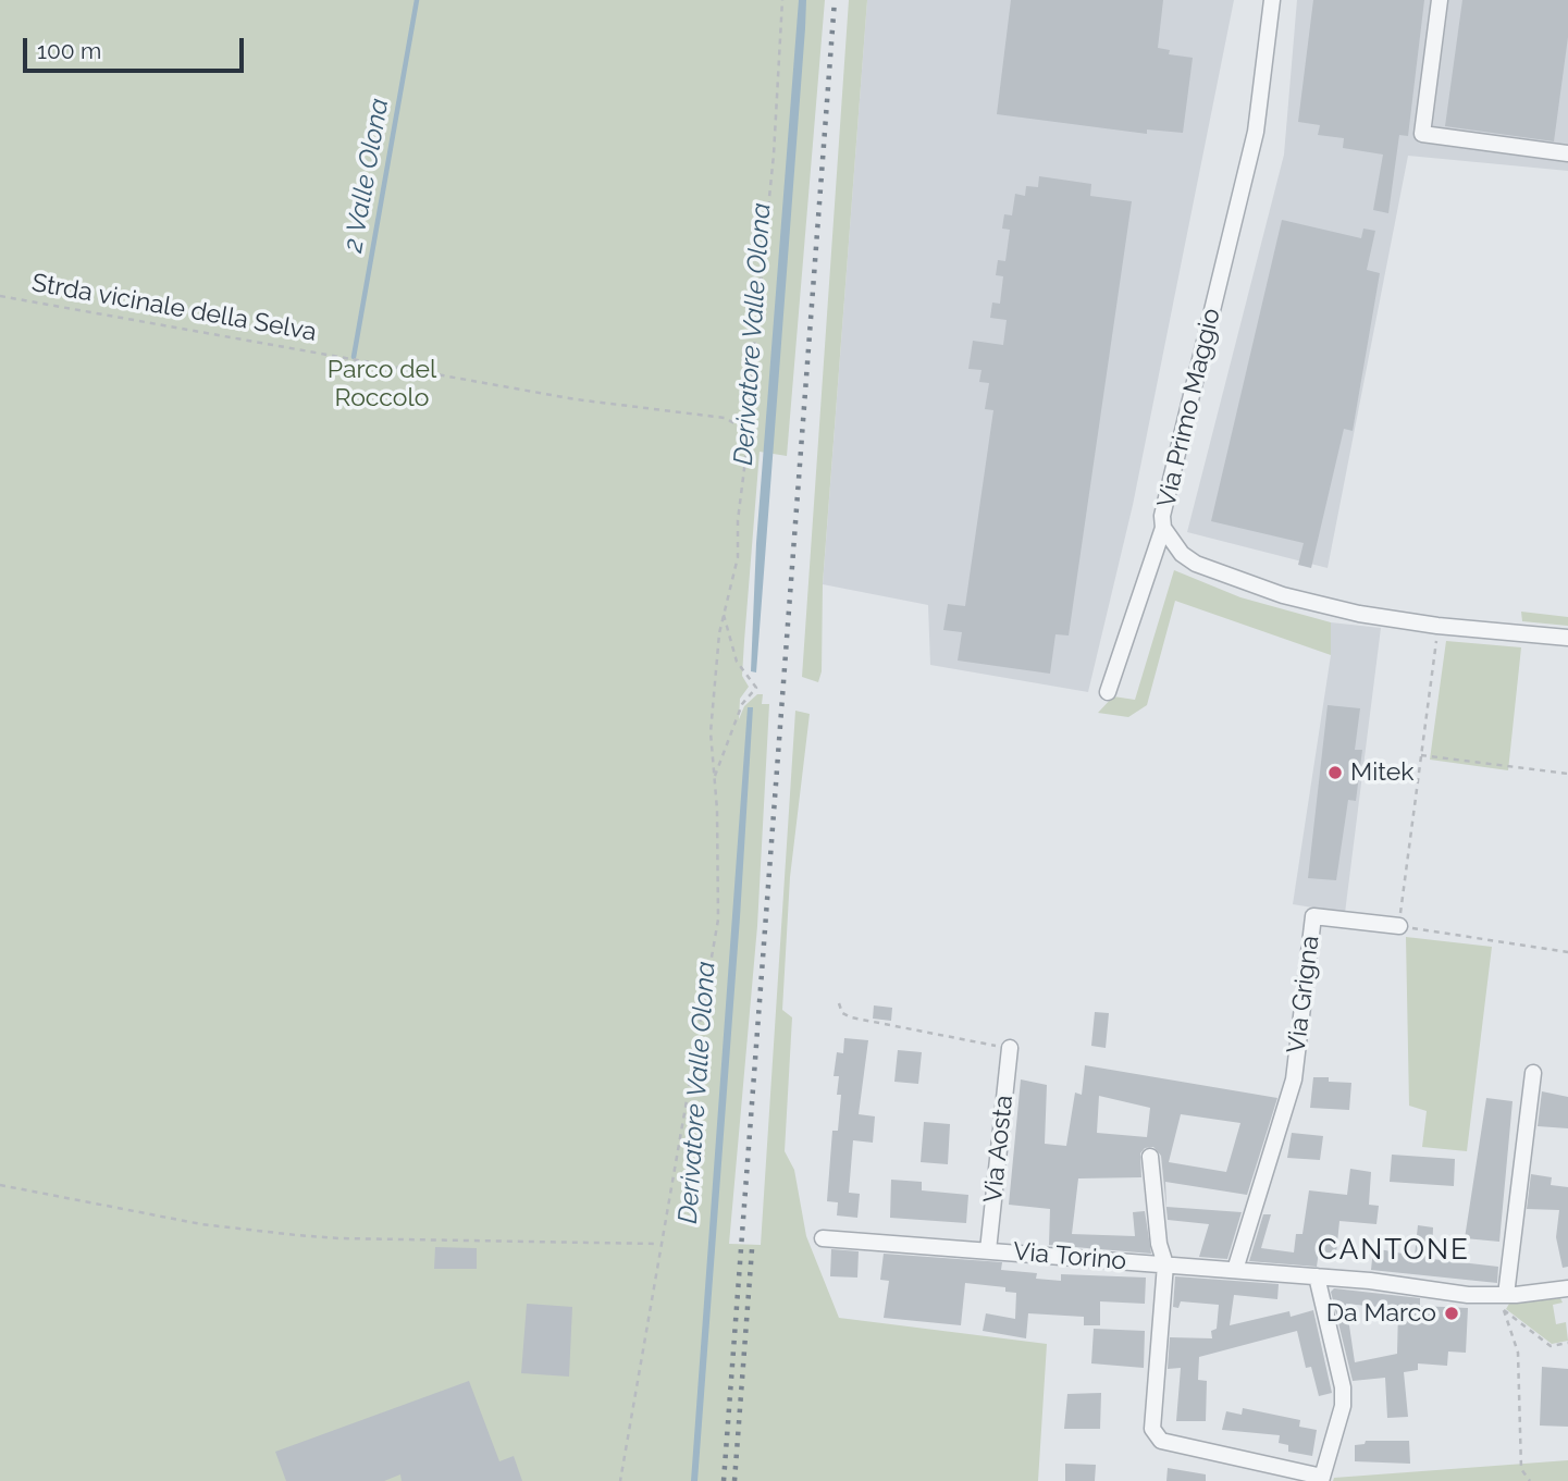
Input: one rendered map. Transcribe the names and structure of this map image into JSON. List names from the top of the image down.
{
  "streets": {
    "street": [
      "Via Primo Maggio",
      "Via Grigna",
      "Via Aosta",
      "Via Torino"
    ],
    "path": ["Strda vicinale della Selva"]
  },
  "crossings": [
    ["Via Grigna", "Via Torino"],
    ["Via Aosta", "Via Torino"]
  ],
  "districts": ["CANTONE"],
  "water": ["2 Valle Olona", "Derivatore Valle Olona"],
  "parks": ["Parco del Roccolo"],
  "places": ["Mitek", "Da Marco"],
  "scale_bar": "100 m"
}
